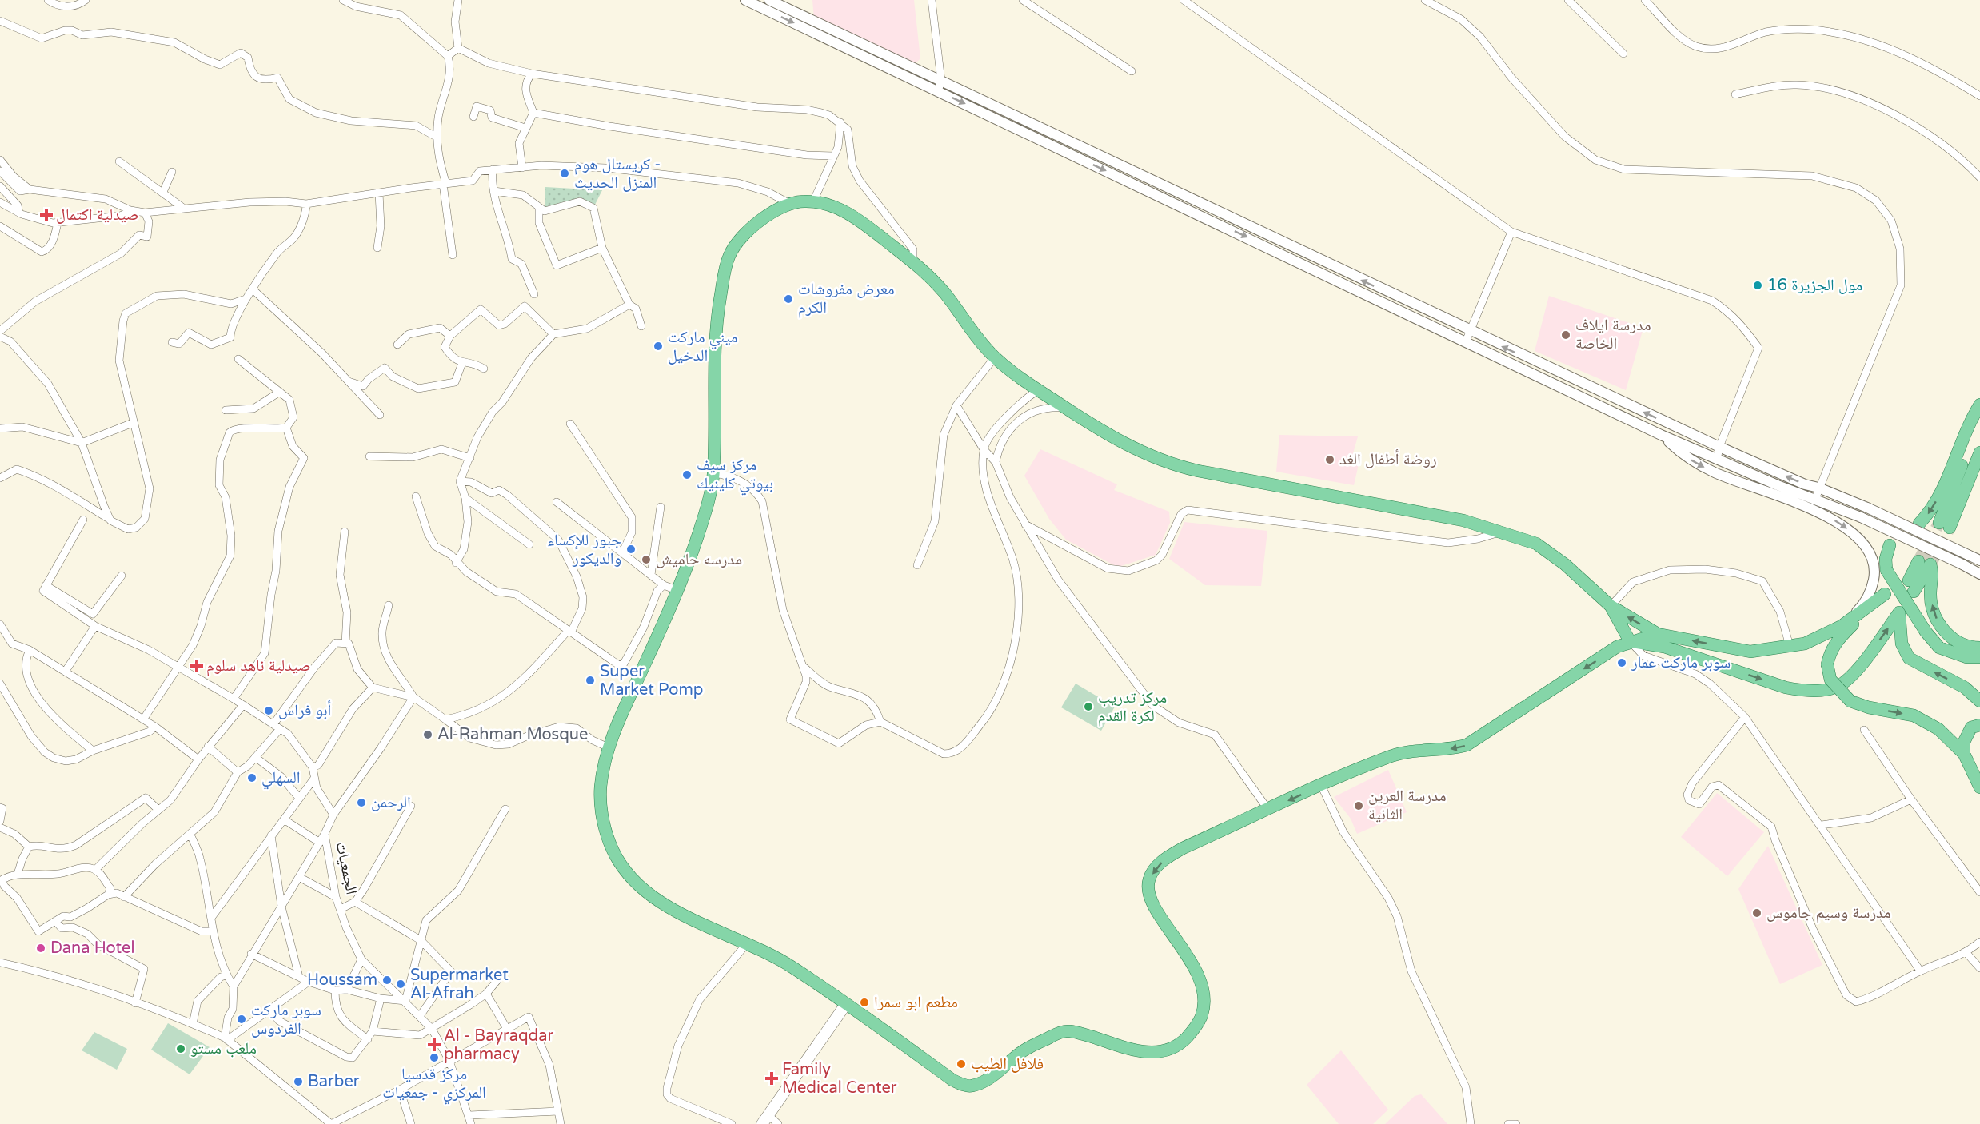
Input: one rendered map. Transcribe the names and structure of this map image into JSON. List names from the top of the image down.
{
  "streets": {
    "street": ["الجمعيات"]
  },
  "places": {
    "other": [
      "كريستال هوم - المنزل الحديث",
      "مول الجزيرة 16",
      "معرض مفروشات الكرم",
      "مدرسة ايلاف الخاصة",
      "ميني ماركت الدخيل",
      "روضة أطفال الغد",
      "مركز سيف بيوتي كلينيك",
      "جبور للإكساء والديكور",
      "مدرسه حاميش",
      "سوبر ماركت عمار",
      "Super Market Pomp",
      "مركز تدريب لكرة القدم",
      "أبو فراس",
      "Al-Rahman Mosque",
      "السهلي",
      "الرحمن",
      "مدرسة العرين الثانية",
      "مدرسة وسيم جاموس",
      "Dana Hotel",
      "Houssam",
      "Supermarket Al-Afrah",
      "مطعم ابو سمرا",
      "سوبر ماركت الفردوس",
      "ملعب مستو",
      "مركز قدسيا المركزي - جمعيات",
      "فلافل الطيب",
      "Barber"
    ],
    "health": [
      "صيدلية اكتمال",
      "صيدلية ناهد سلوم",
      "Al - Bayraqdar pharmacy",
      "Family Medical Center"
    ]
  }
}
